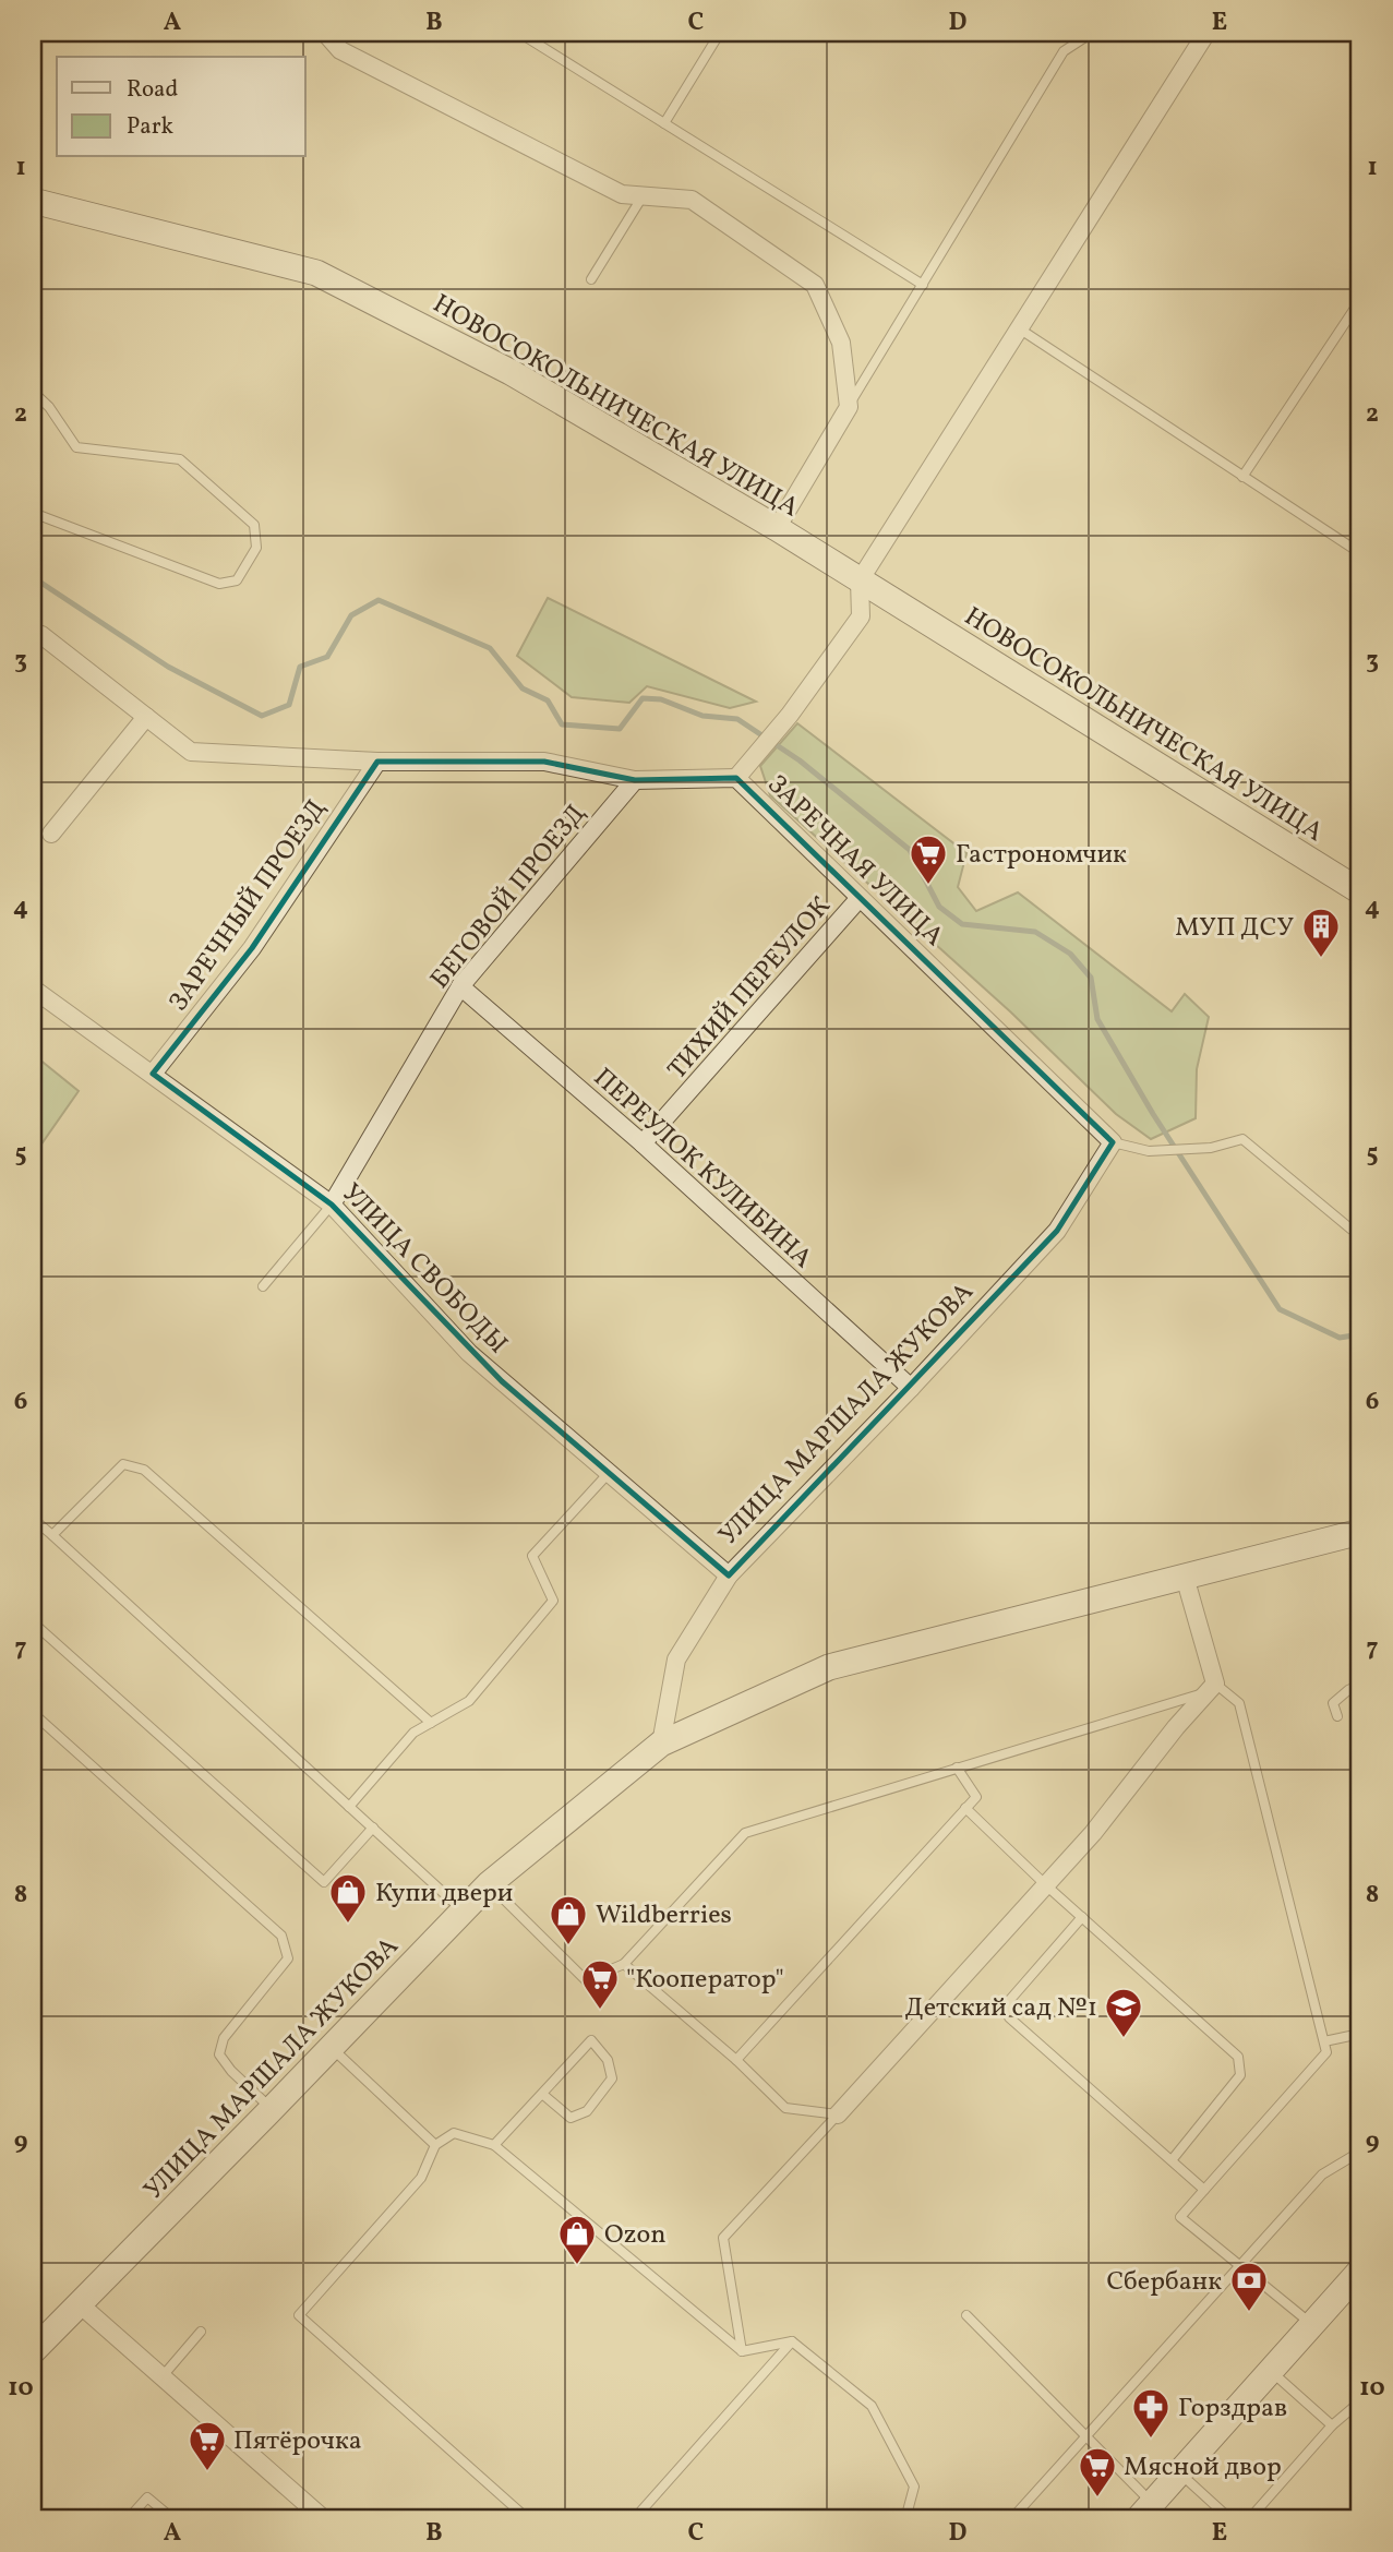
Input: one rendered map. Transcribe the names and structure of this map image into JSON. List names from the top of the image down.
{
  "streets": {
    "street": [
      "НОВОСОКОЛЬНИЧЕСКАЯ УЛИЦА",
      "ЗАРЕЧНАЯ УЛИЦА",
      "БЕГОВОЙ ПРОЕЗД",
      "ЗАРЕЧНЫЙ ПРОЕЗД",
      "ТИХИЙ ПЕРЕУЛОК",
      "ПЕРЕУЛОК КУЛИБИНА",
      "УЛИЦА СВОБОДЫ",
      "УЛИЦА МАРШАЛА ЖУКОВА"
    ]
  },
  "crossings": [
    ["ЗАРЕЧНАЯ УЛИЦА", "БЕГОВОЙ ПРОЕЗД"],
    ["ЗАРЕЧНАЯ УЛИЦА", "ЗАРЕЧНЫЙ ПРОЕЗД"],
    ["ЗАРЕЧНАЯ УЛИЦА", "ТИХИЙ ПЕРЕУЛОК"],
    ["ЗАРЕЧНАЯ УЛИЦА", "УЛИЦА МАРШАЛА ЖУКОВА"],
    ["БЕГОВОЙ ПРОЕЗД", "ПЕРЕУЛОК КУЛИБИНА"],
    ["БЕГОВОЙ ПРОЕЗД", "УЛИЦА СВОБОДЫ"],
    ["ЗАРЕЧНЫЙ ПРОЕЗД", "УЛИЦА СВОБОДЫ"],
    ["ТИХИЙ ПЕРЕУЛОК", "ПЕРЕУЛОК КУЛИБИНА"],
    ["ПЕРЕУЛОК КУЛИБИНА", "УЛИЦА МАРШАЛА ЖУКОВА"],
    ["УЛИЦА СВОБОДЫ", "УЛИЦА МАРШАЛА ЖУКОВА"]
  ],
  "places": {
    "supermarket": [
      "Гастрономчик",
      "\"Кооператор\"",
      "Пятёрочка",
      "Мясной двор"
    ],
    "building": ["МУП ДСУ"],
    "shop": ["Купи двери", "Wildberries", "Ozon"],
    "school or university": ["Детский сад №1"],
    "bank": ["Сбербанк"],
    "pharmacy": ["Горздрав"]
  },
  "legend": ["Road", "Park"],
  "grid": {
    "columns": [
      "A",
      "B",
      "C",
      "D",
      "E"
    ],
    "rows": [
      "1",
      "2",
      "3",
      "4",
      "5",
      "6",
      "7",
      "8",
      "9",
      "10"
    ]
  }
}
